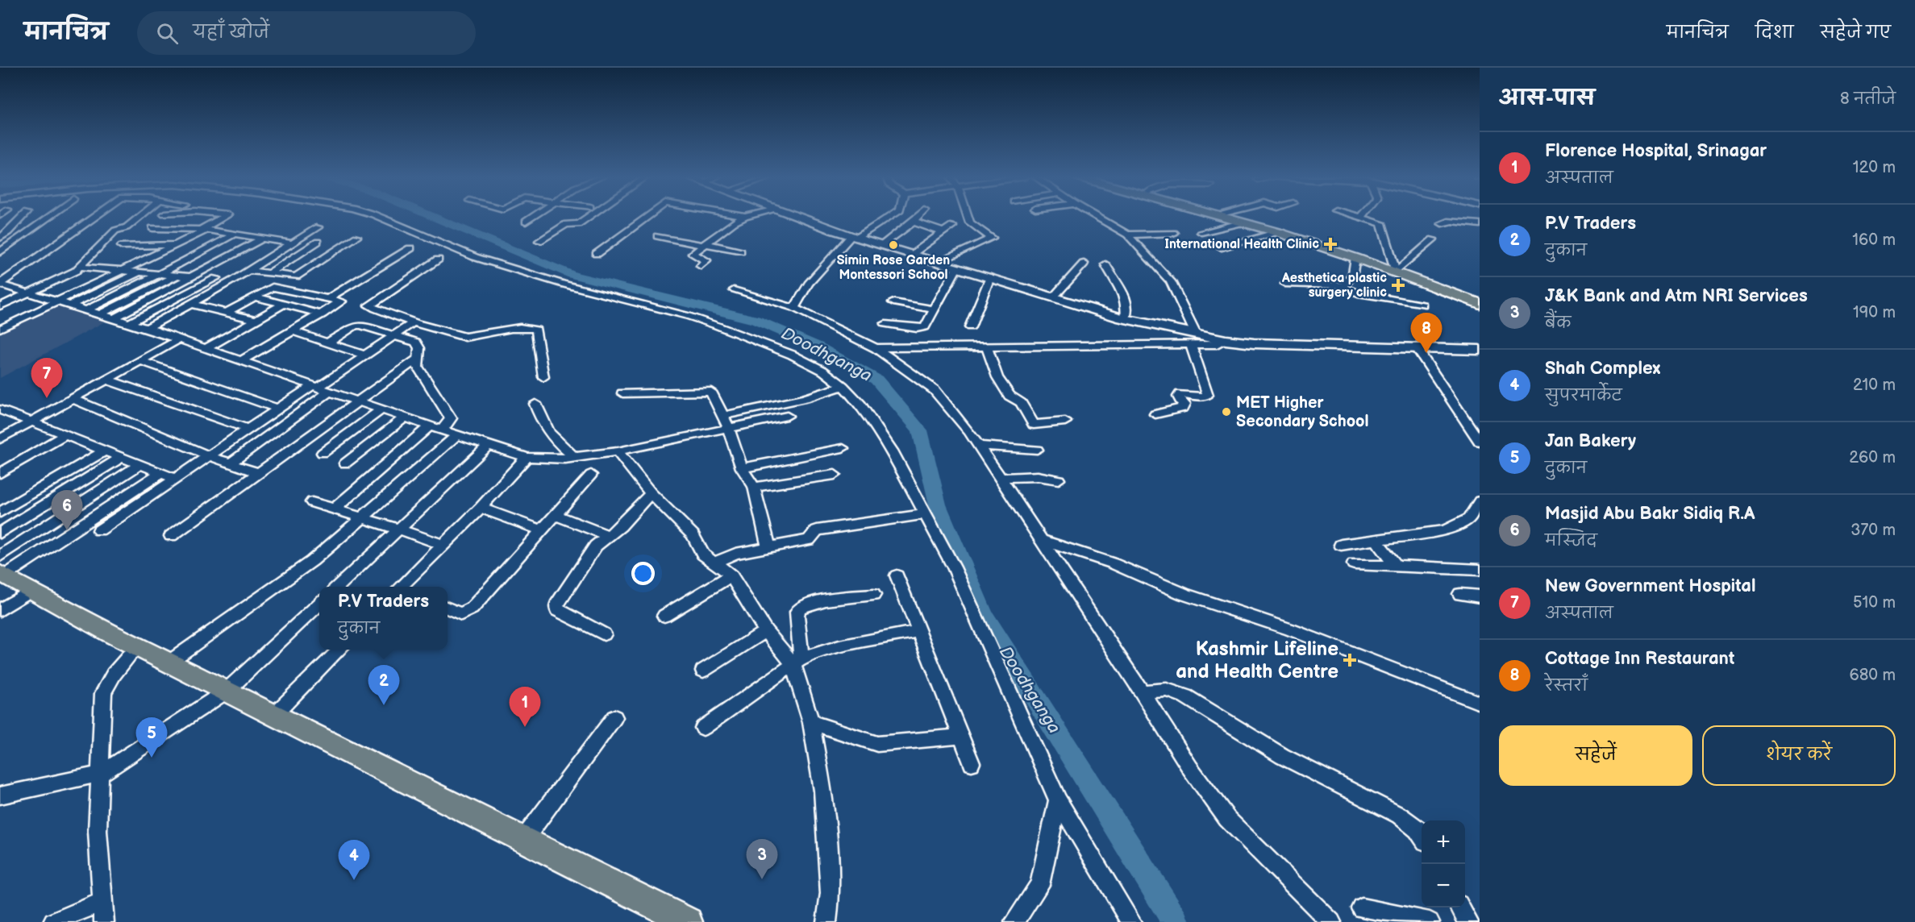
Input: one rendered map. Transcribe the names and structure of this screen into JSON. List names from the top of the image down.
{
  "water": ["Doodhganga"],
  "places": {
    "health": ["International Health Clinic", "Aesthetica plastic surgery clinic", "Kashmir Lifeline and Health Centre"],
    "other": ["Simin Rose Garden Montessori School", "MET Higher Secondary School"]
  },
  "page": {
    "header": "मानचित्र",
    "search": "यहाँ खोजें",
    "nav": ["मानचित्र", "दिशा", "सहेजे गए"],
    "heading": ["आस-पास", "8 नतीजे"],
    "list": [
      {
        "mark": "1",
        "name": "Florence Hospital, Srinagar",
        "note": "अस्पताल",
        "value": "120 m"
      },
      {
        "mark": "2",
        "name": "P.V Traders",
        "note": "दुकान",
        "value": "160 m"
      },
      {
        "mark": "3",
        "name": "J&K Bank and Atm NRI Services",
        "note": "बैंक",
        "value": "190 m"
      },
      {
        "mark": "4",
        "name": "Shah Complex",
        "note": "सुपरमार्केट",
        "value": "210 m"
      },
      {
        "mark": "5",
        "name": "Jan Bakery",
        "note": "दुकान",
        "value": "260 m"
      },
      {
        "mark": "6",
        "name": "Masjid Abu Bakr Sidiq R.A",
        "note": "मस्जिद",
        "value": "370 m"
      },
      {
        "mark": "7",
        "name": "New Government Hospital",
        "note": "अस्पताल",
        "value": "510 m"
      },
      {
        "mark": "8",
        "name": "Cottage Inn Restaurant",
        "note": "रेस्तराँ",
        "value": "680 m"
      }
    ],
    "pins": [
      "8",
      "7",
      "6",
      "2",
      "1",
      "5",
      "3",
      "4"
    ],
    "popup": ["P.V Traders", "दुकान"],
    "buttons": ["सहेजें", "शेयर करें"],
    "map_buttons": ["+", "−"]
  }
}
